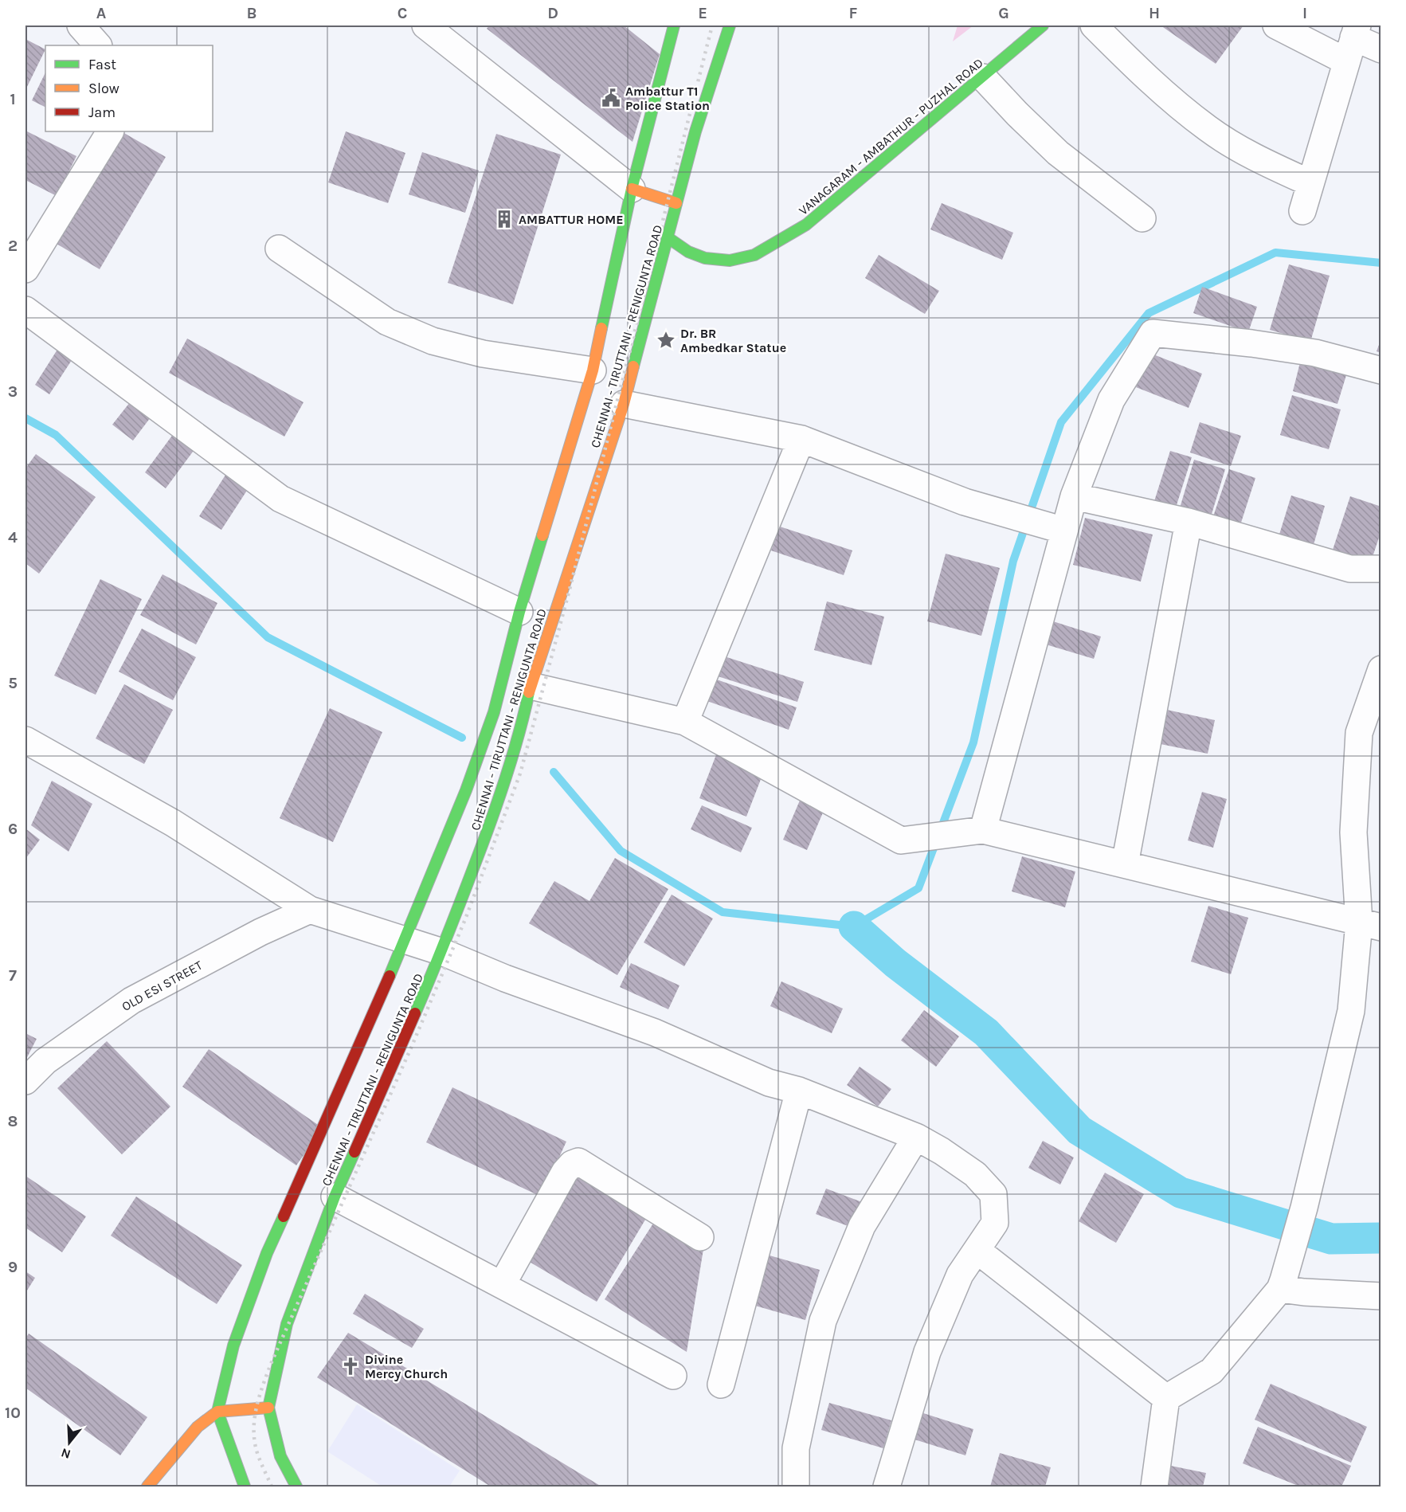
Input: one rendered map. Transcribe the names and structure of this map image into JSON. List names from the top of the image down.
{
  "streets": {
    "main road": ["VANAGARAM - AMBATHUR - PUZHAL ROAD", "CHENNAI - TIRUTTANI - RENIGUNTA ROAD"],
    "street": ["OLD ESI STREET"]
  },
  "crossings": [
    ["VANAGARAM - AMBATHUR - PUZHAL ROAD", "CHENNAI - TIRUTTANI - RENIGUNTA ROAD"]
  ],
  "places": {
    "public building": ["Ambattur T1 Police Station"],
    "building": ["AMBATTUR HOME"],
    "place": ["Dr. BR Ambedkar Statue"],
    "church": ["Divine Mercy Church"]
  },
  "legend": ["Fast", "Slow", "Jam"],
  "north": "bottom",
  "grid": {
    "columns": [
      "A",
      "B",
      "C",
      "D",
      "E",
      "F",
      "G",
      "H",
      "I"
    ],
    "rows": [
      "1",
      "2",
      "3",
      "4",
      "5",
      "6",
      "7",
      "8",
      "9",
      "10"
    ]
  }
}
